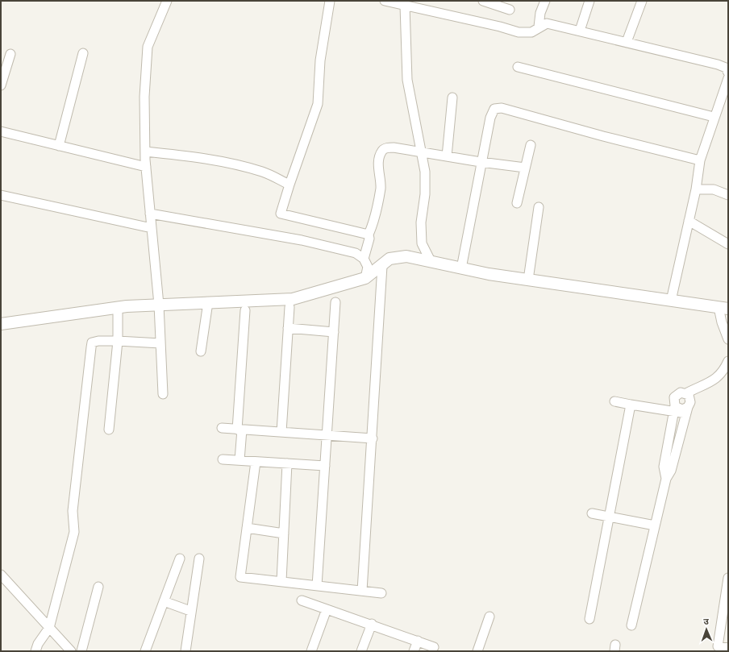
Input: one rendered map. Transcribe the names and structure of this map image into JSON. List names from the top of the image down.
{
  "north": "top"
}
